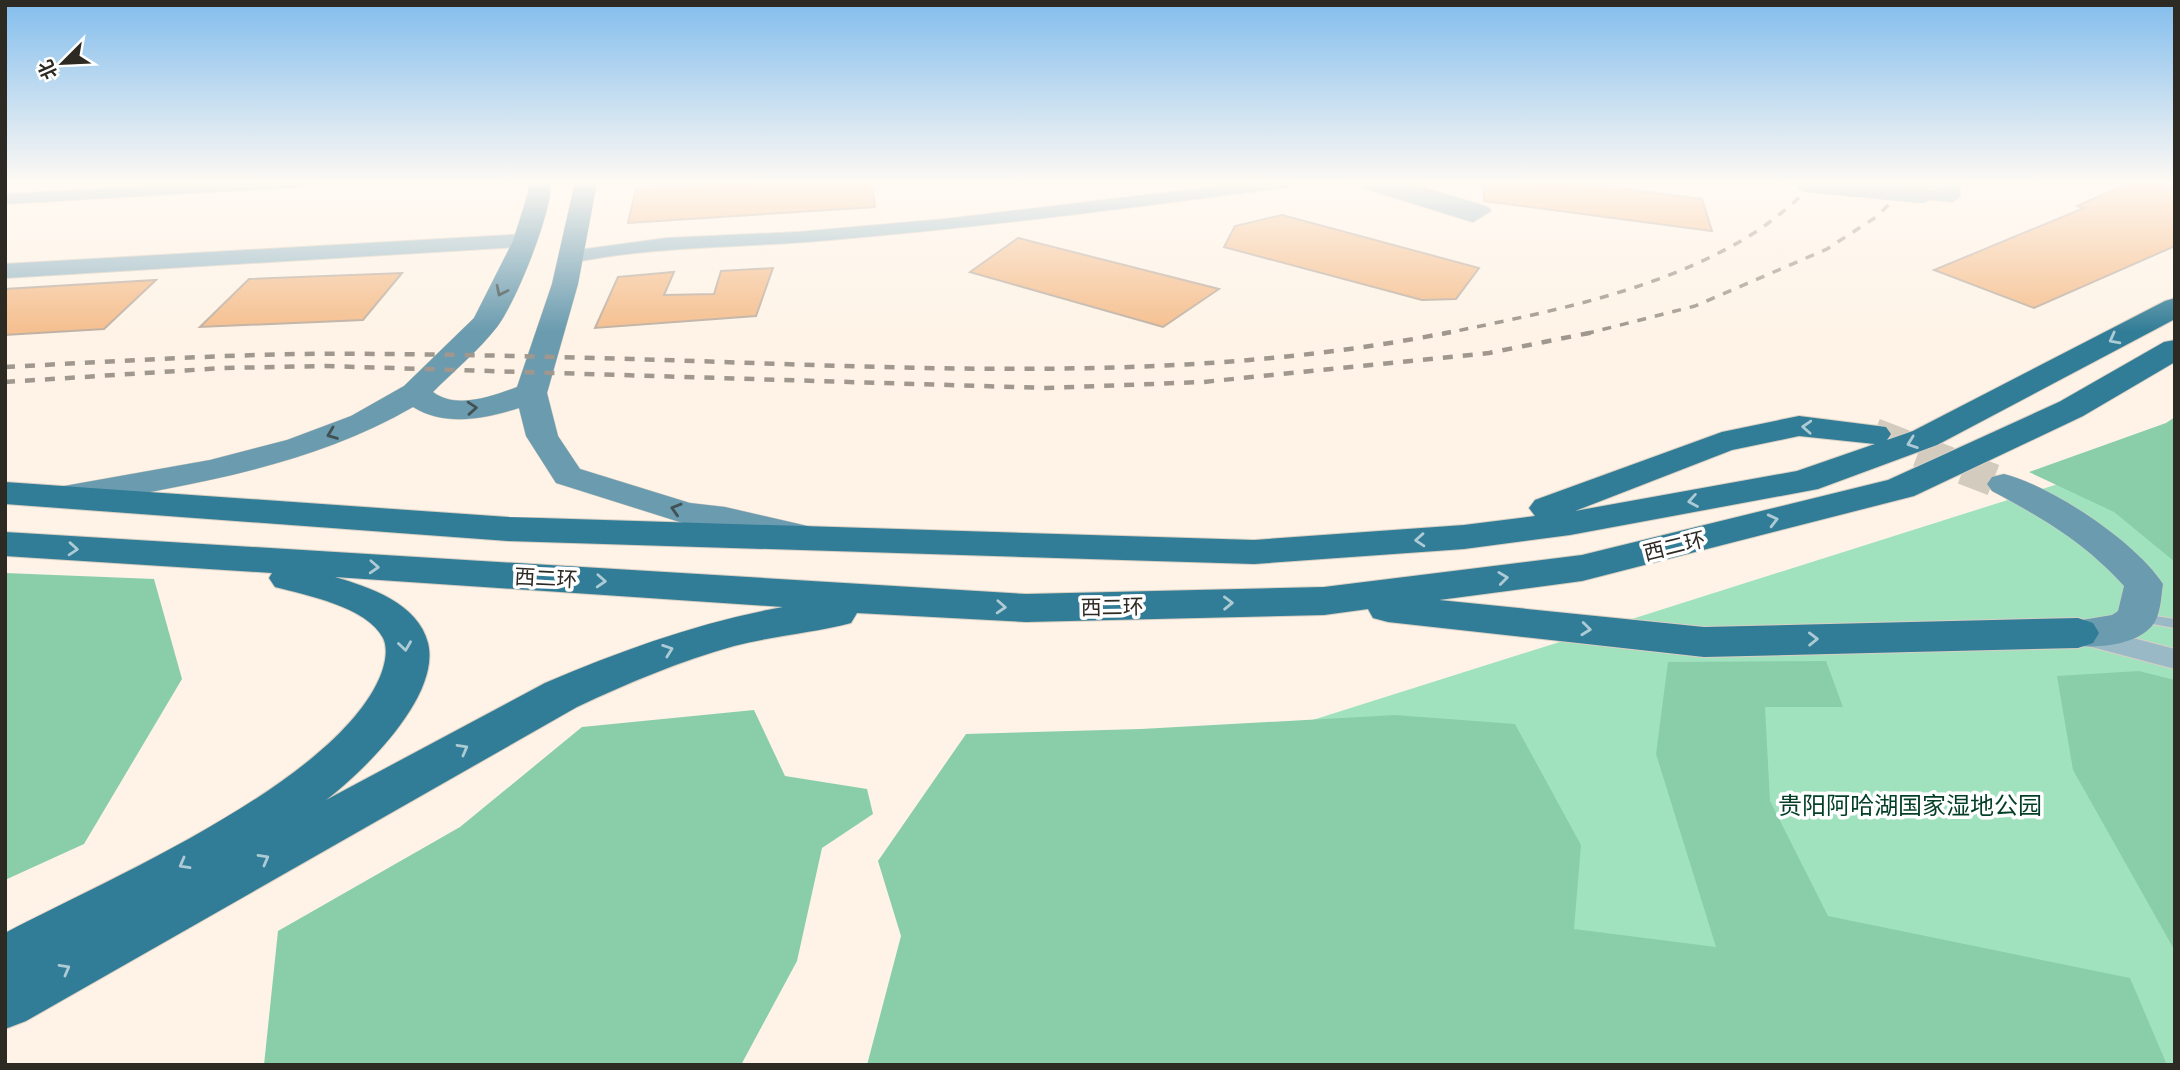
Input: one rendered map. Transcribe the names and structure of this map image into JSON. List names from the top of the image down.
{
  "streets": {
    "highway": ["西二环"]
  },
  "parks": ["贵阳阿哈湖国家湿地公园"],
  "north": "bottom left"
}
